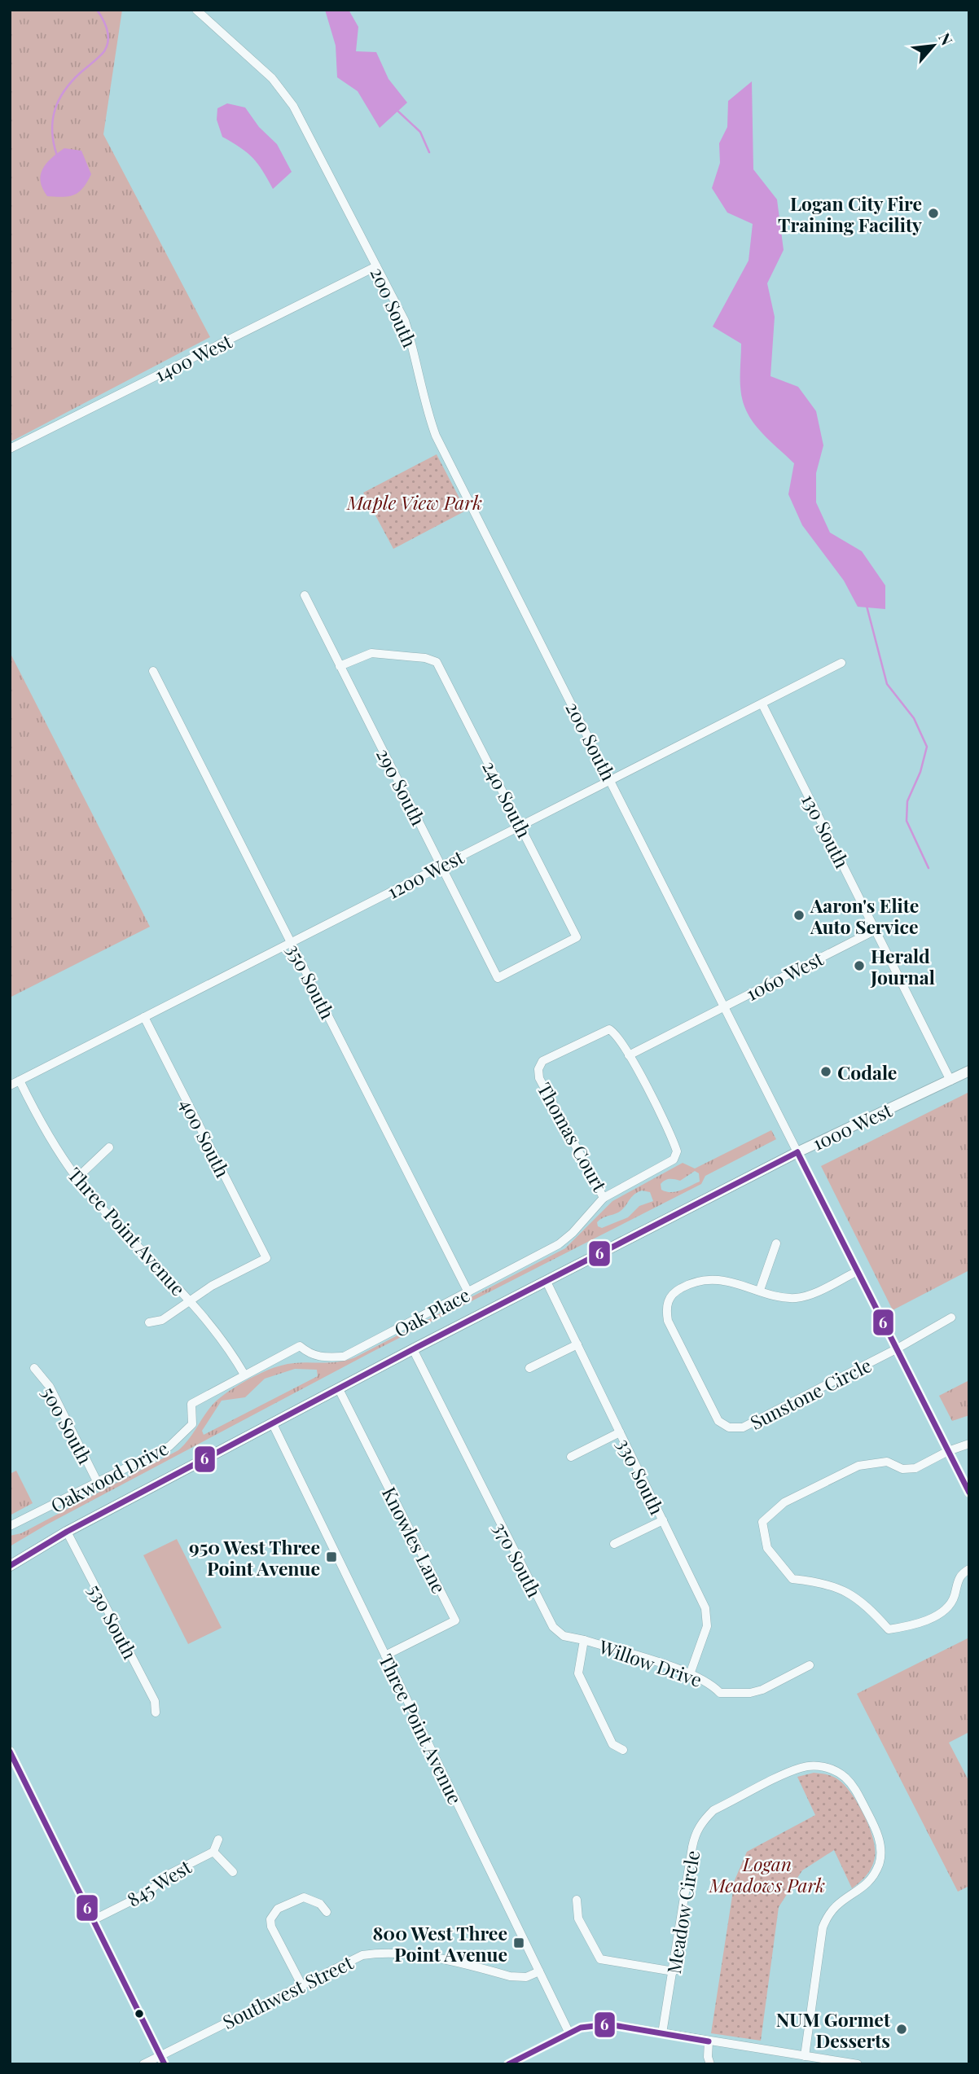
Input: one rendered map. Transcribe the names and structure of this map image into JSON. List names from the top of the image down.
{
  "streets": {
    "main road": ["1000 West"],
    "street": [
      "200 South",
      "1400 West",
      "290 South",
      "240 South",
      "130 South",
      "1200 West",
      "1060 West",
      "350 South",
      "Thomas Court",
      "400 South",
      "Three Point Avenue",
      "Oak Place",
      "Sunstone Circle",
      "500 South",
      "Oakwood Drive",
      "330 South",
      "Knowles Lane",
      "370 South",
      "530 South",
      "Willow Drive",
      "845 West",
      "Meadow Circle",
      "Southwest Street"
    ]
  },
  "crossings": [
    ["200 South", "1400 West"],
    ["200 South", "1200 West"],
    ["200 South", "1060 West"],
    ["200 South", "1000 West"],
    ["200 South", "Sunstone Circle"],
    ["290 South", "240 South"],
    ["290 South", "1200 West"],
    ["240 South", "1200 West"],
    ["130 South", "1200 West"],
    ["130 South", "1060 West"],
    ["130 South", "1000 West"],
    ["1200 West", "350 South"],
    ["1200 West", "400 South"],
    ["1200 West", "Three Point Avenue"],
    ["350 South", "Oak Place"],
    ["1000 West", "Three Point Avenue"],
    ["1000 West", "330 South"],
    ["1000 West", "Knowles Lane"],
    ["1000 West", "370 South"],
    ["1000 West", "530 South"],
    ["Thomas Court", "Oak Place"],
    ["400 South", "Three Point Avenue"],
    ["Three Point Avenue", "Oak Place"],
    ["Three Point Avenue", "Oakwood Drive"],
    ["Three Point Avenue", "Knowles Lane"],
    ["Three Point Avenue", "Southwest Street"],
    ["Oak Place", "Oakwood Drive"],
    ["500 South", "Oakwood Drive"],
    ["330 South", "Willow Drive"],
    ["370 South", "Willow Drive"]
  ],
  "parks": ["Maple View Park", "Logan Meadows Park"],
  "places": {
    "other": [
      "Logan City Fire Training Facility",
      "Aaron's Elite Auto Service",
      "Herald Journal",
      "Codale",
      "NUM Gormet Desserts"
    ],
    "transit": ["950 West Three Point Avenue", "800 West Three Point Avenue"]
  },
  "lines": ["transit line 6"],
  "north": "top right"
}
